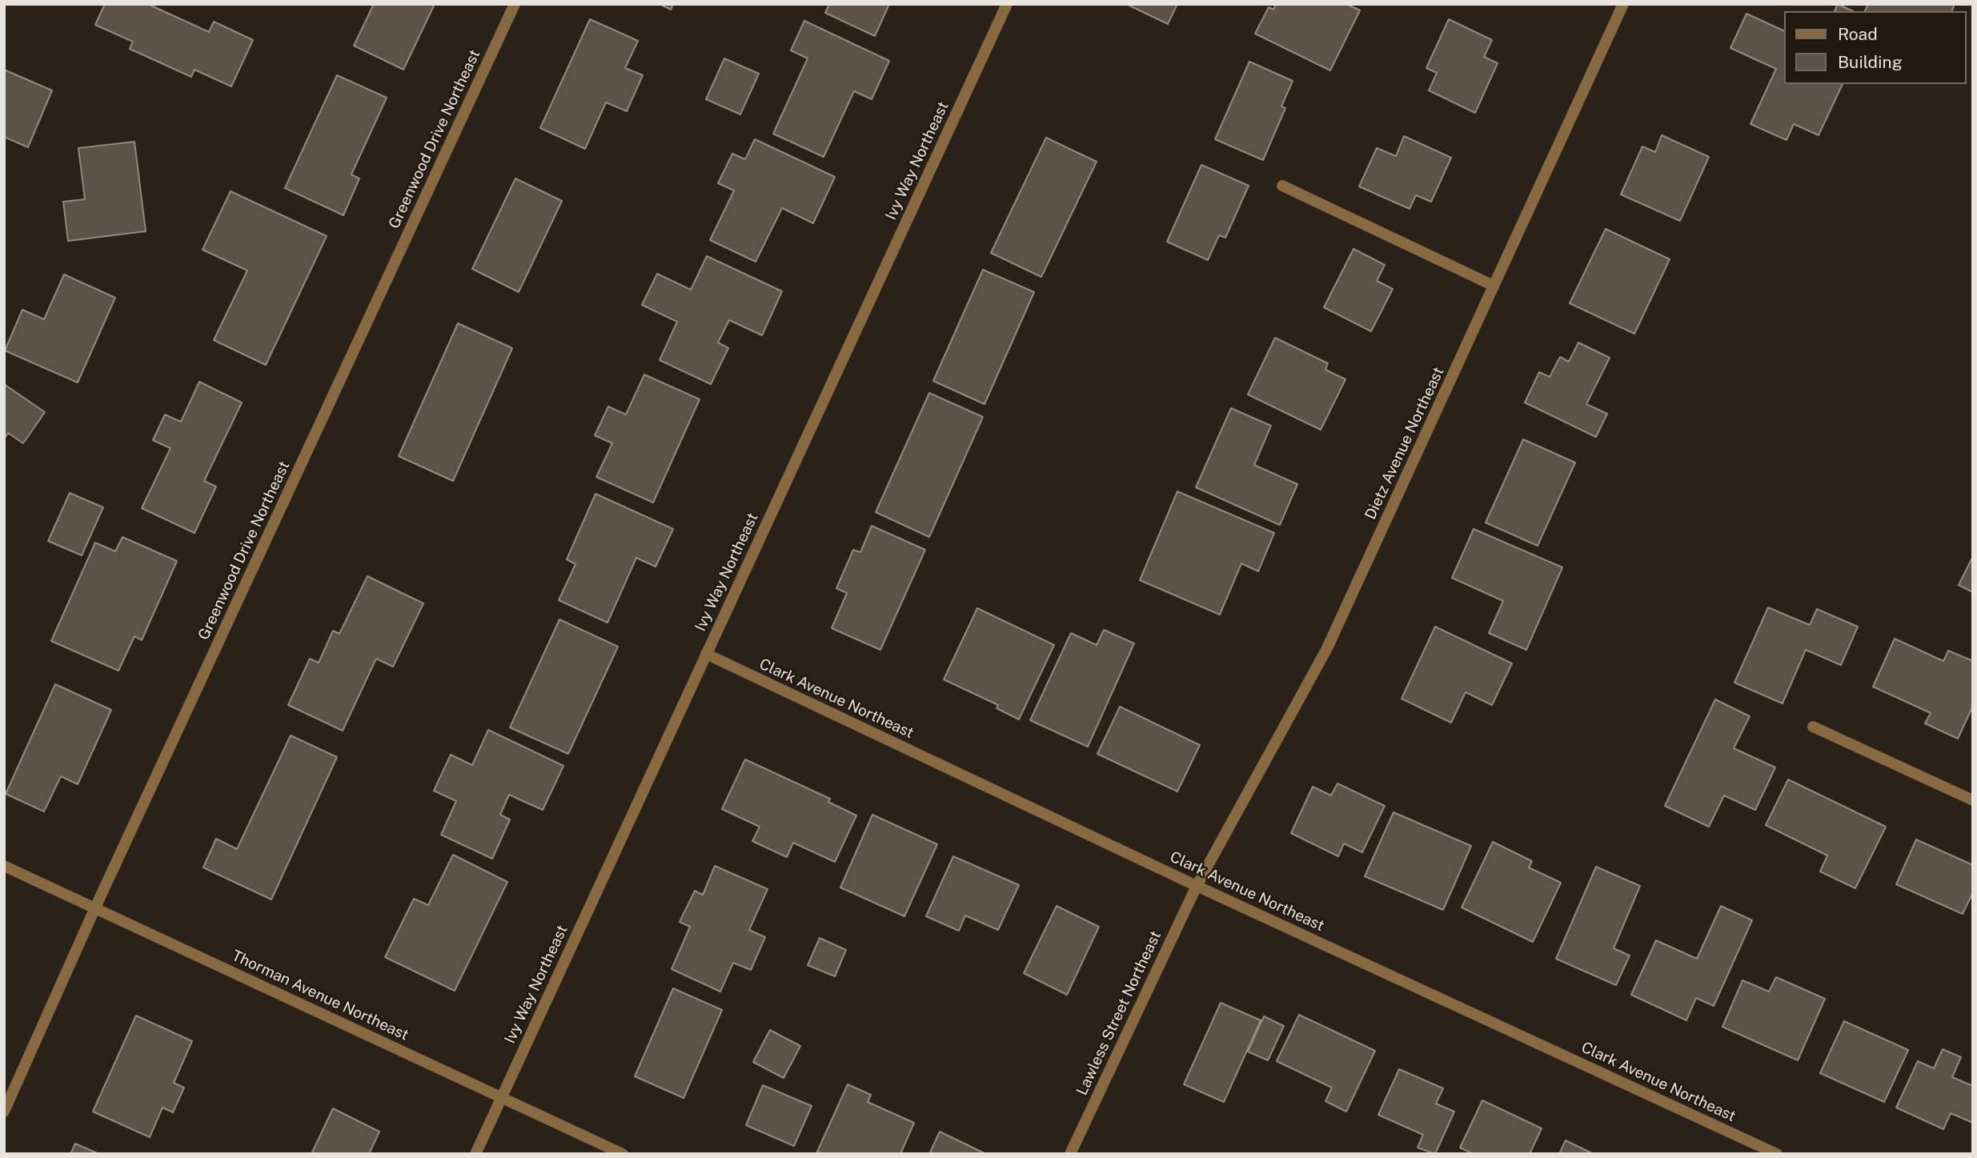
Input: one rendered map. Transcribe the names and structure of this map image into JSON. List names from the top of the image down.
{
  "streets": {
    "street": [
      "Greenwood Drive Northeast",
      "Ivy Way Northeast",
      "Dietz Avenue Northeast",
      "Clark Avenue Northeast",
      "Thorman Avenue Northeast",
      "Lawless Street Northeast"
    ]
  },
  "crossings": [
    ["Greenwood Drive Northeast", "Thorman Avenue Northeast"],
    ["Ivy Way Northeast", "Clark Avenue Northeast"],
    ["Ivy Way Northeast", "Thorman Avenue Northeast"],
    ["Dietz Avenue Northeast", "Clark Avenue Northeast"],
    ["Dietz Avenue Northeast", "Lawless Street Northeast"],
    ["Clark Avenue Northeast", "Lawless Street Northeast"]
  ],
  "legend": ["Road", "Building"]
}
